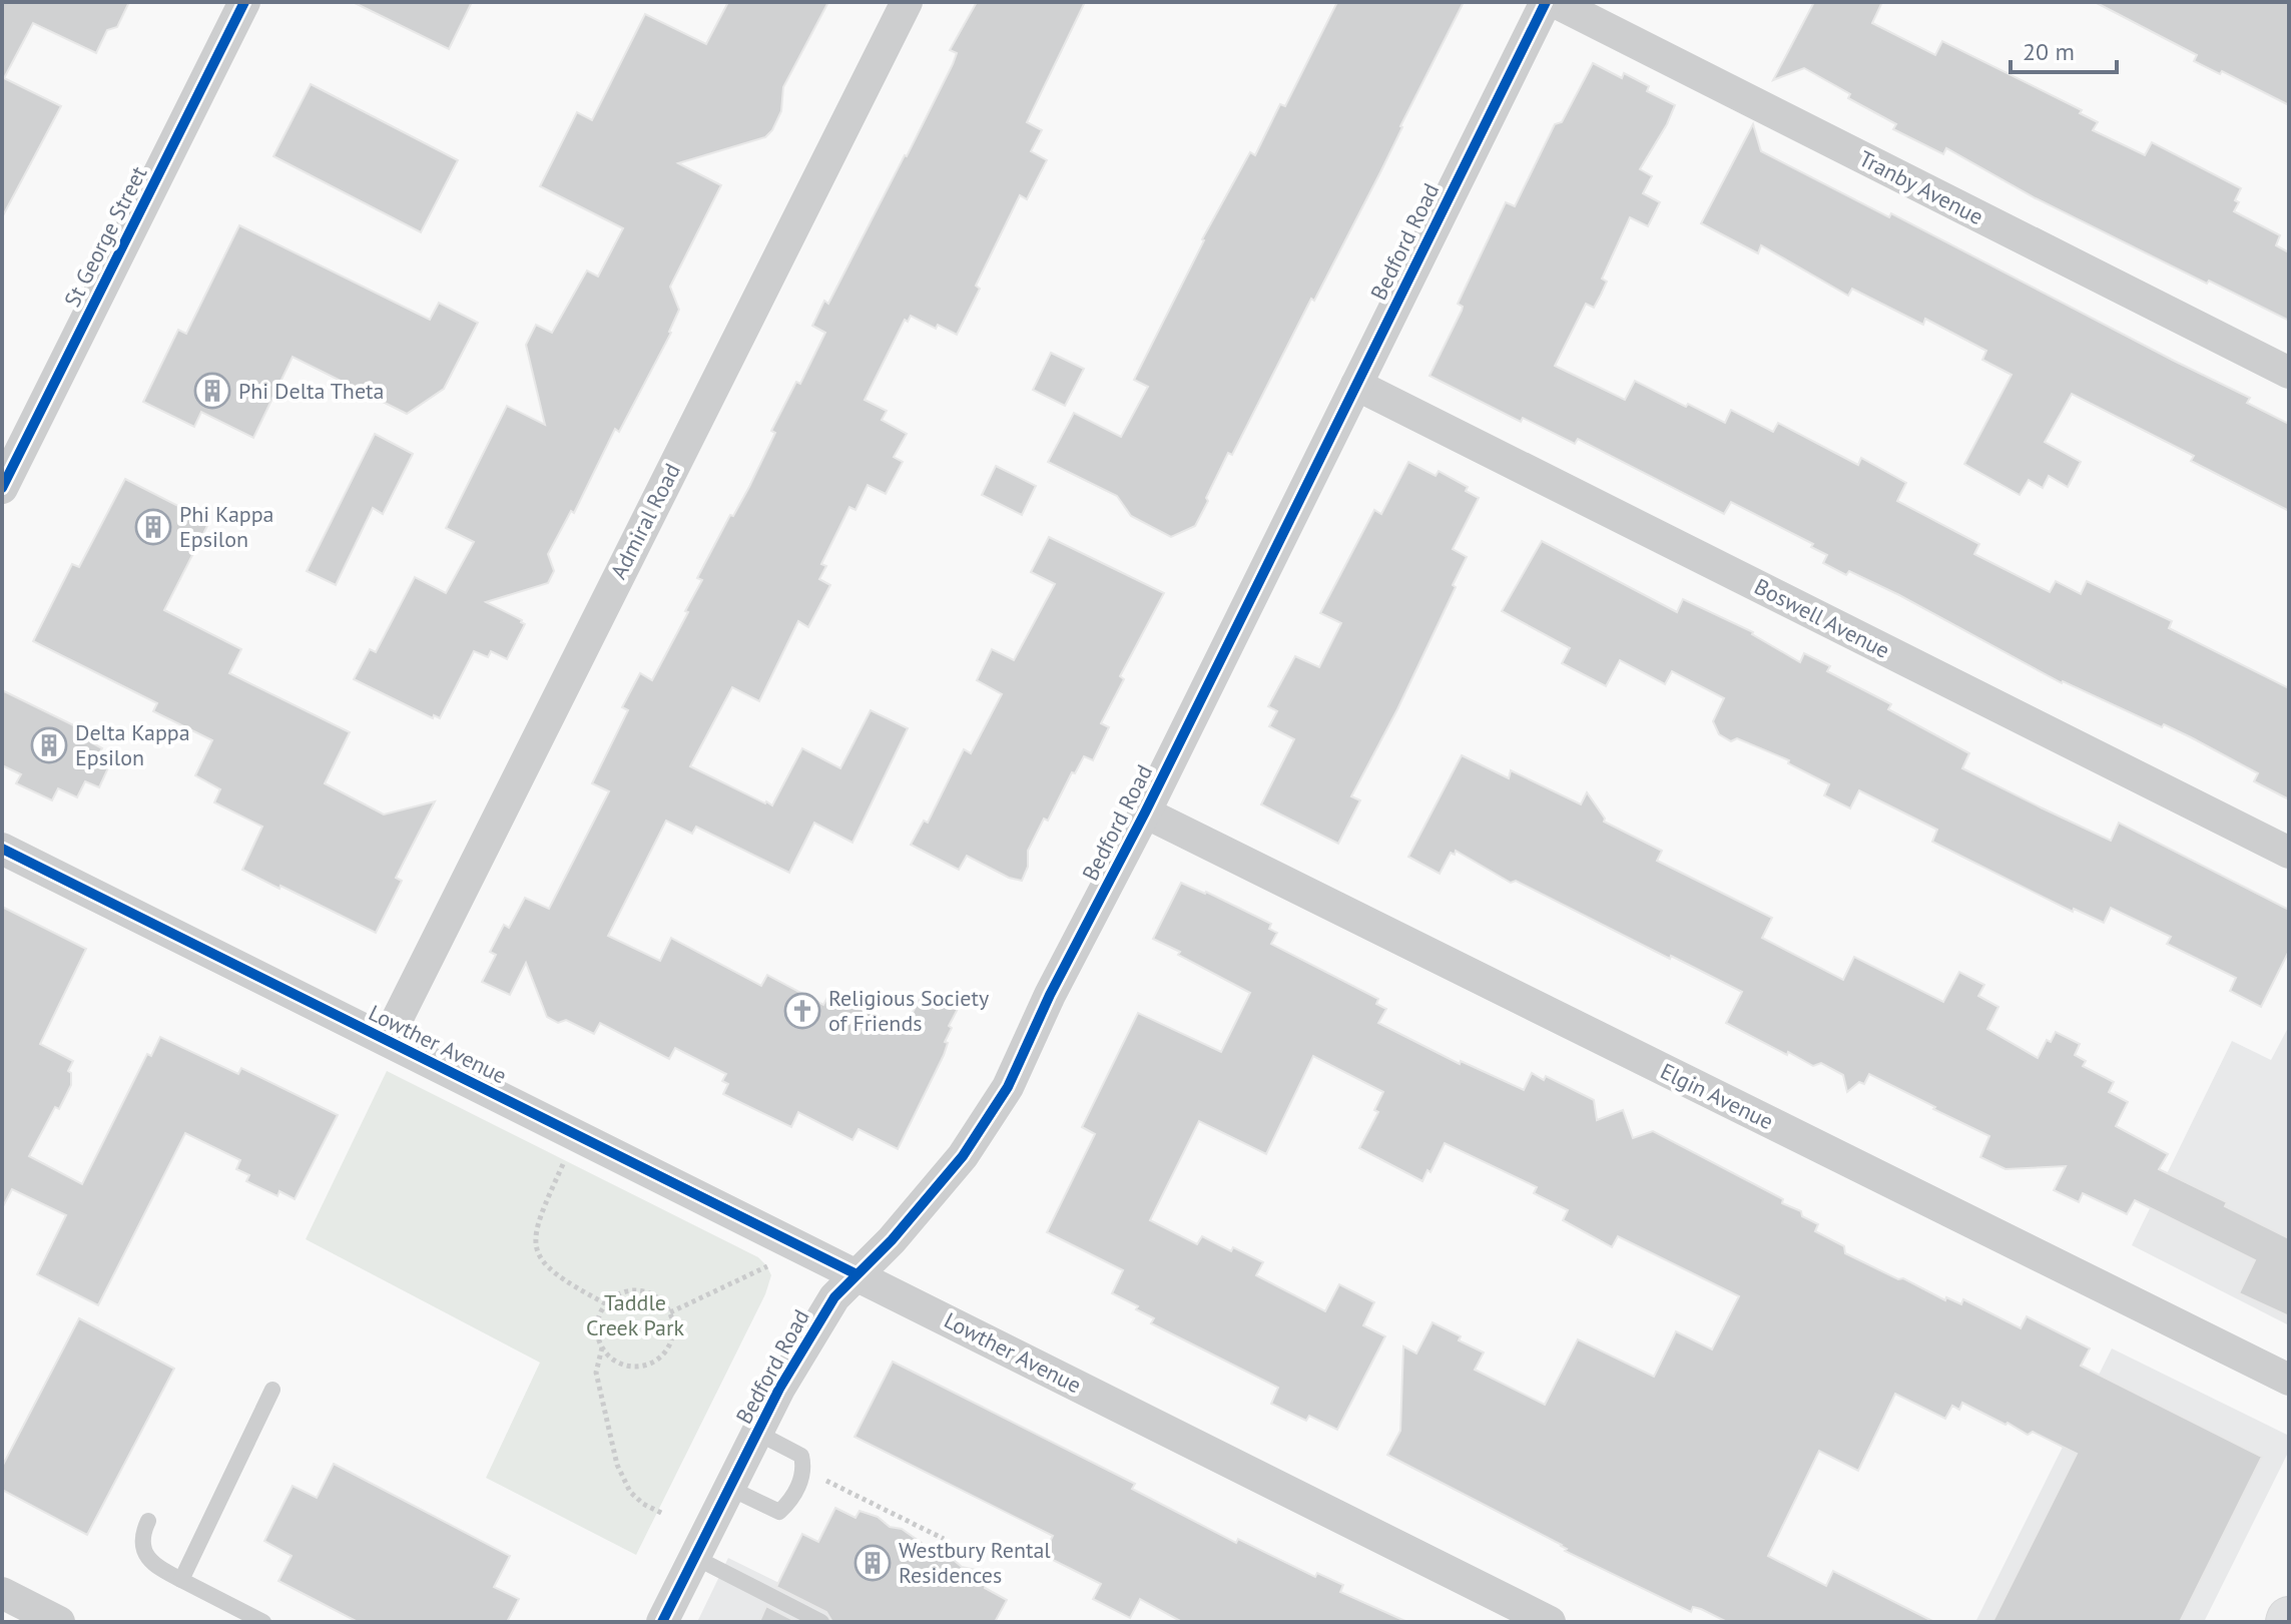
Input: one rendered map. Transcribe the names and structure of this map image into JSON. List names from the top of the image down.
{
  "streets": {
    "street": [
      "Tranby Avenue",
      "St George Street",
      "Bedford Road",
      "Admiral Road",
      "Boswell Avenue",
      "Lowther Avenue",
      "Elgin Avenue"
    ]
  },
  "crossings": [
    ["Bedford Road", "Boswell Avenue"],
    ["Bedford Road", "Lowther Avenue"],
    ["Bedford Road", "Elgin Avenue"],
    ["Admiral Road", "Lowther Avenue"]
  ],
  "parks": ["Taddle Creek Park"],
  "places": {
    "building": [
      "Phi Delta Theta",
      "Phi Kappa Epsilon",
      "Delta Kappa Epsilon",
      "Westbury Rental Residences"
    ],
    "church": ["Religious Society of Friends"]
  },
  "scale_bar": "20 m"
}
